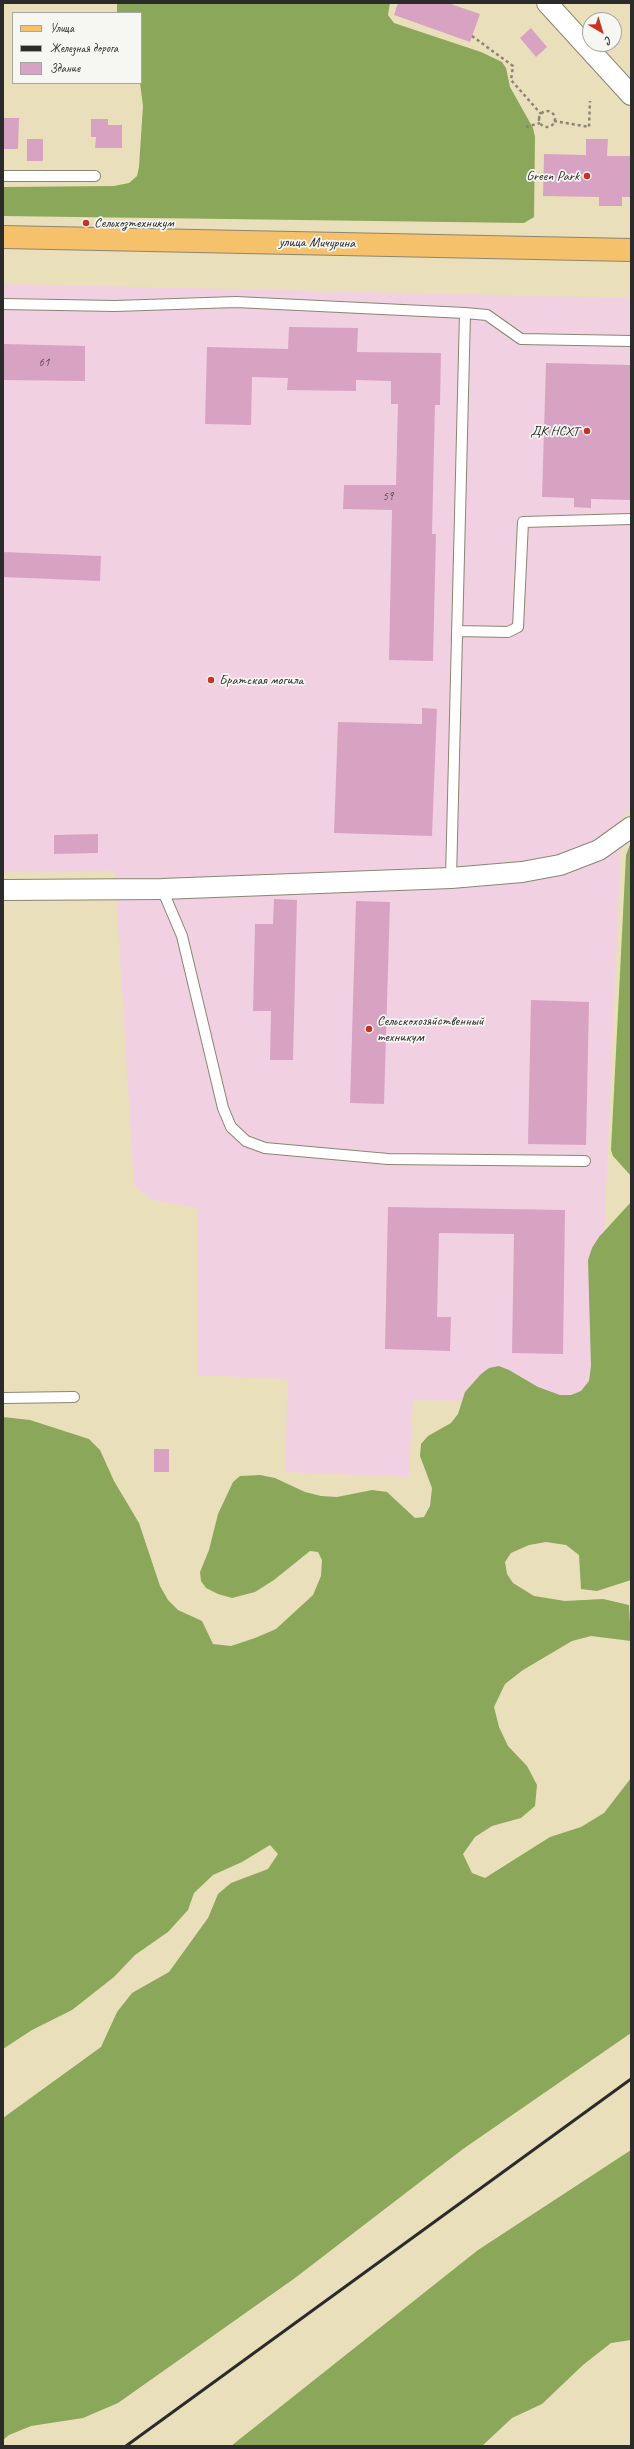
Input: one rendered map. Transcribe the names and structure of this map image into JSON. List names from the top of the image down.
{
  "streets": {
    "main road": ["улица Мичурина"]
  },
  "places": [
    "Green Park",
    "Сельхозтехникум",
    "ДК НСХТ",
    "Братская могила",
    "Сельскохозяйственный техникум"
  ],
  "house_numbers": ["61", "59"],
  "legend": ["Улица", "Железная дорога", "Здание"],
  "north": "bottom right"
}
